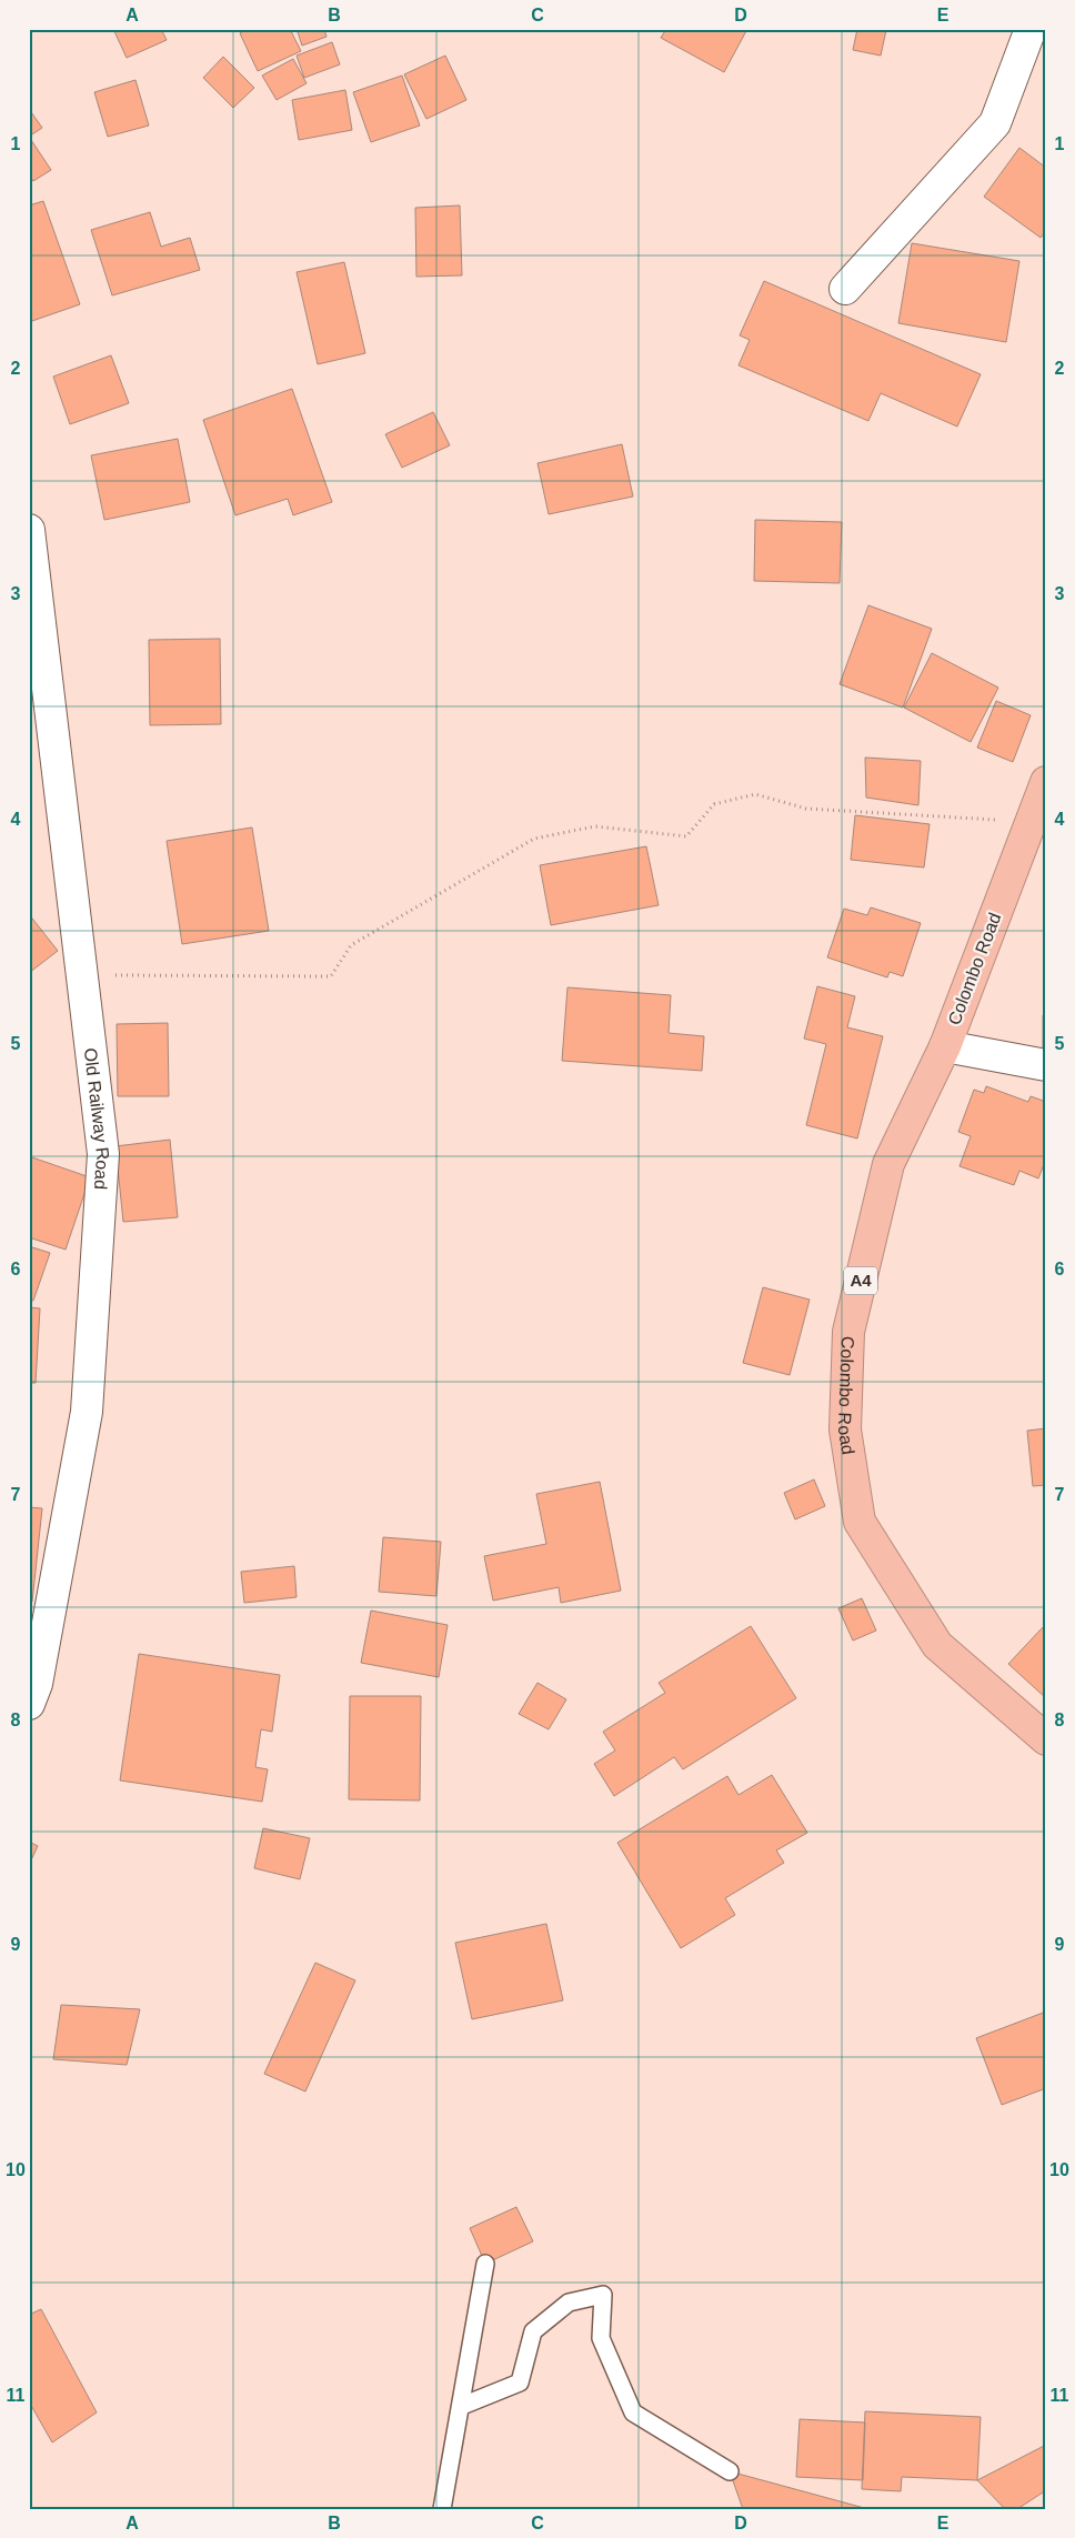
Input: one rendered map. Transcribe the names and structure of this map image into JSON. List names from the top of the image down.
{
  "streets": {
    "highway": ["Colombo Road", "A4"],
    "street": ["Old Railway Road"]
  },
  "grid": {
    "columns": [
      "A",
      "B",
      "C",
      "D",
      "E"
    ],
    "rows": [
      "1",
      "2",
      "3",
      "4",
      "5",
      "6",
      "7",
      "8",
      "9",
      "10",
      "11"
    ]
  }
}
